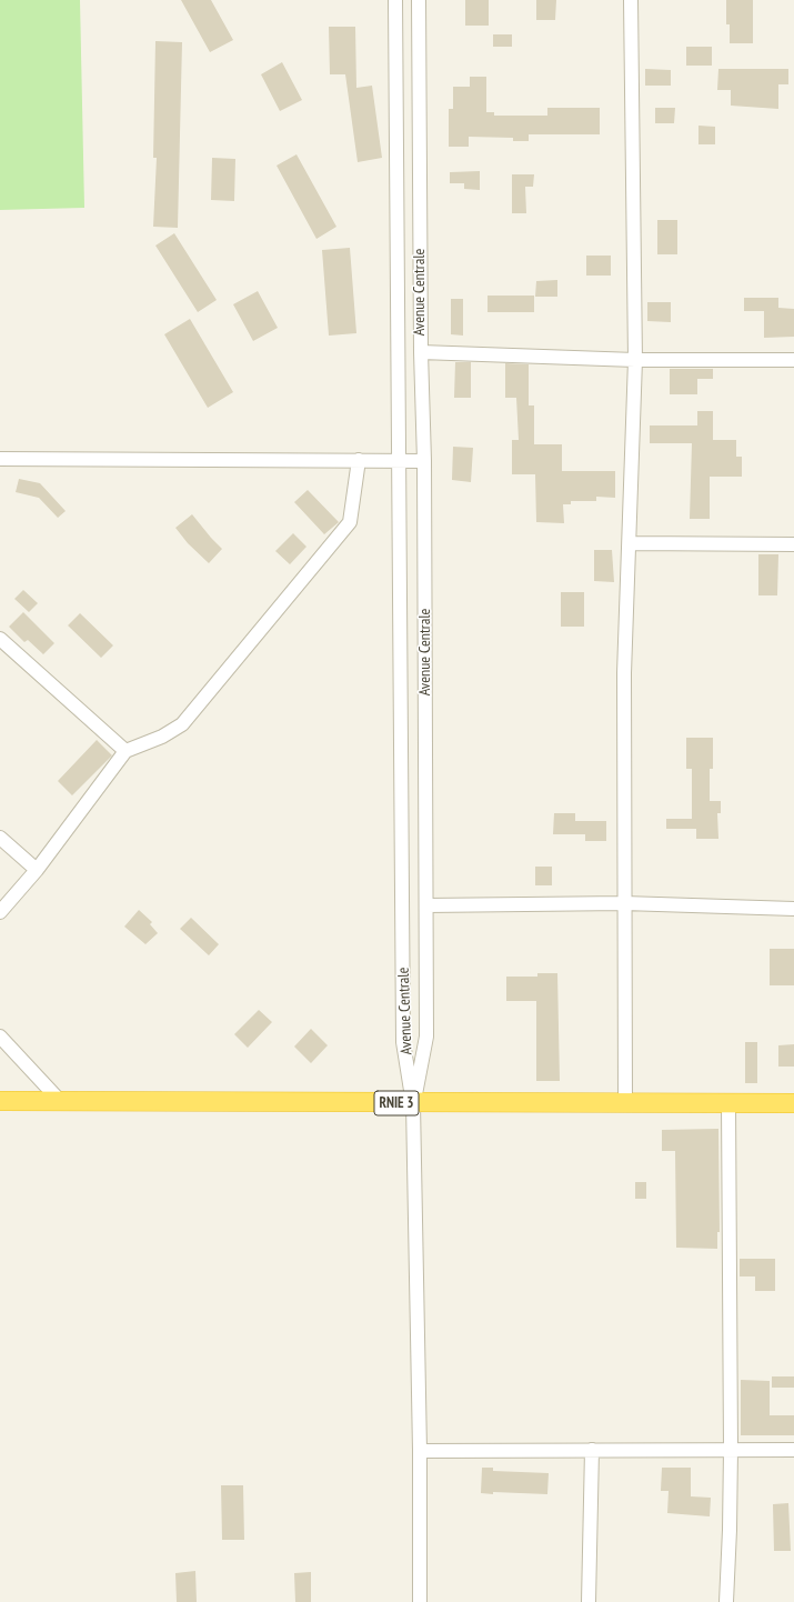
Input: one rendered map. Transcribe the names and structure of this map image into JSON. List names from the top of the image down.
{
  "streets": {
    "highway": ["RNIE 3"],
    "street": ["Avenue Centrale"]
  },
  "crossings": [
    ["Avenue Centrale", "RNIE 3"]
  ]
}
